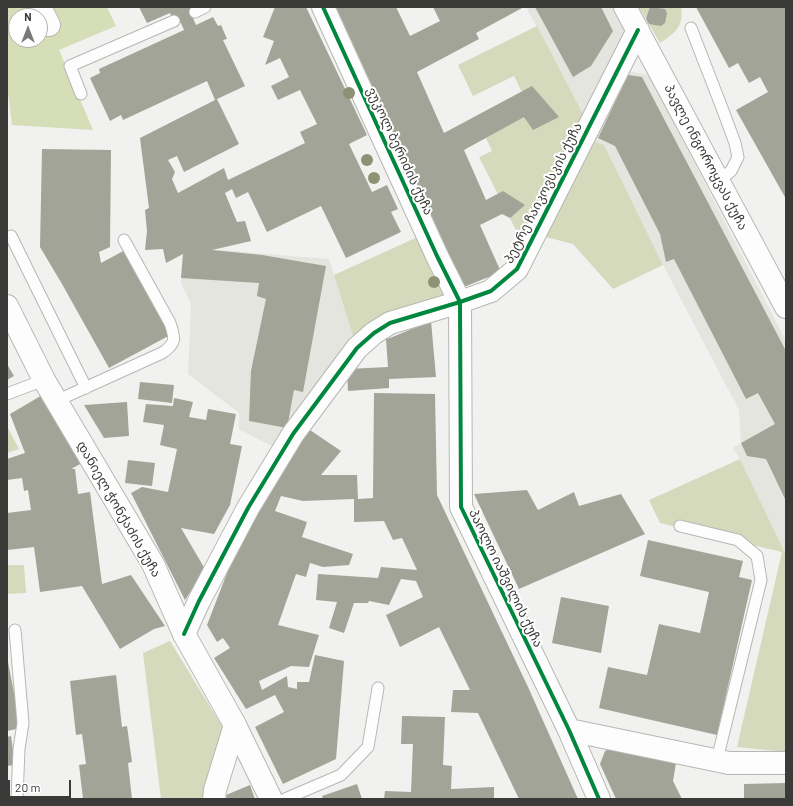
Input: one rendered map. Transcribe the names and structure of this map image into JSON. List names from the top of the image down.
{
  "streets": {
    "street": [
      "ვუკოლ ბერიძის ქუჩა",
      "პავლე ინგოროყვას ქუჩა",
      "პეტრე ჩაიკოვსკის ქუჩა",
      "დანიელ ჭონქაძის ქუჩა",
      "პაოლო იაშვილის ქუჩა"
    ]
  },
  "crossings": [
    ["ვუკოლ ბერიძის ქუჩა", "პეტრე ჩაიკოვსკის ქუჩა"],
    ["ვუკოლ ბერიძის ქუჩა", "პაოლო იაშვილის ქუჩა"],
    ["პავლე ინგოროყვას ქუჩა", "პეტრე ჩაიკოვსკის ქუჩა"],
    ["პეტრე ჩაიკოვსკის ქუჩა", "დანიელ ჭონქაძის ქუჩა"],
    ["პეტრე ჩაიკოვსკის ქუჩა", "პაოლო იაშვილის ქუჩა"]
  ],
  "scale_bar": "20 m",
  "north": "top"
}
